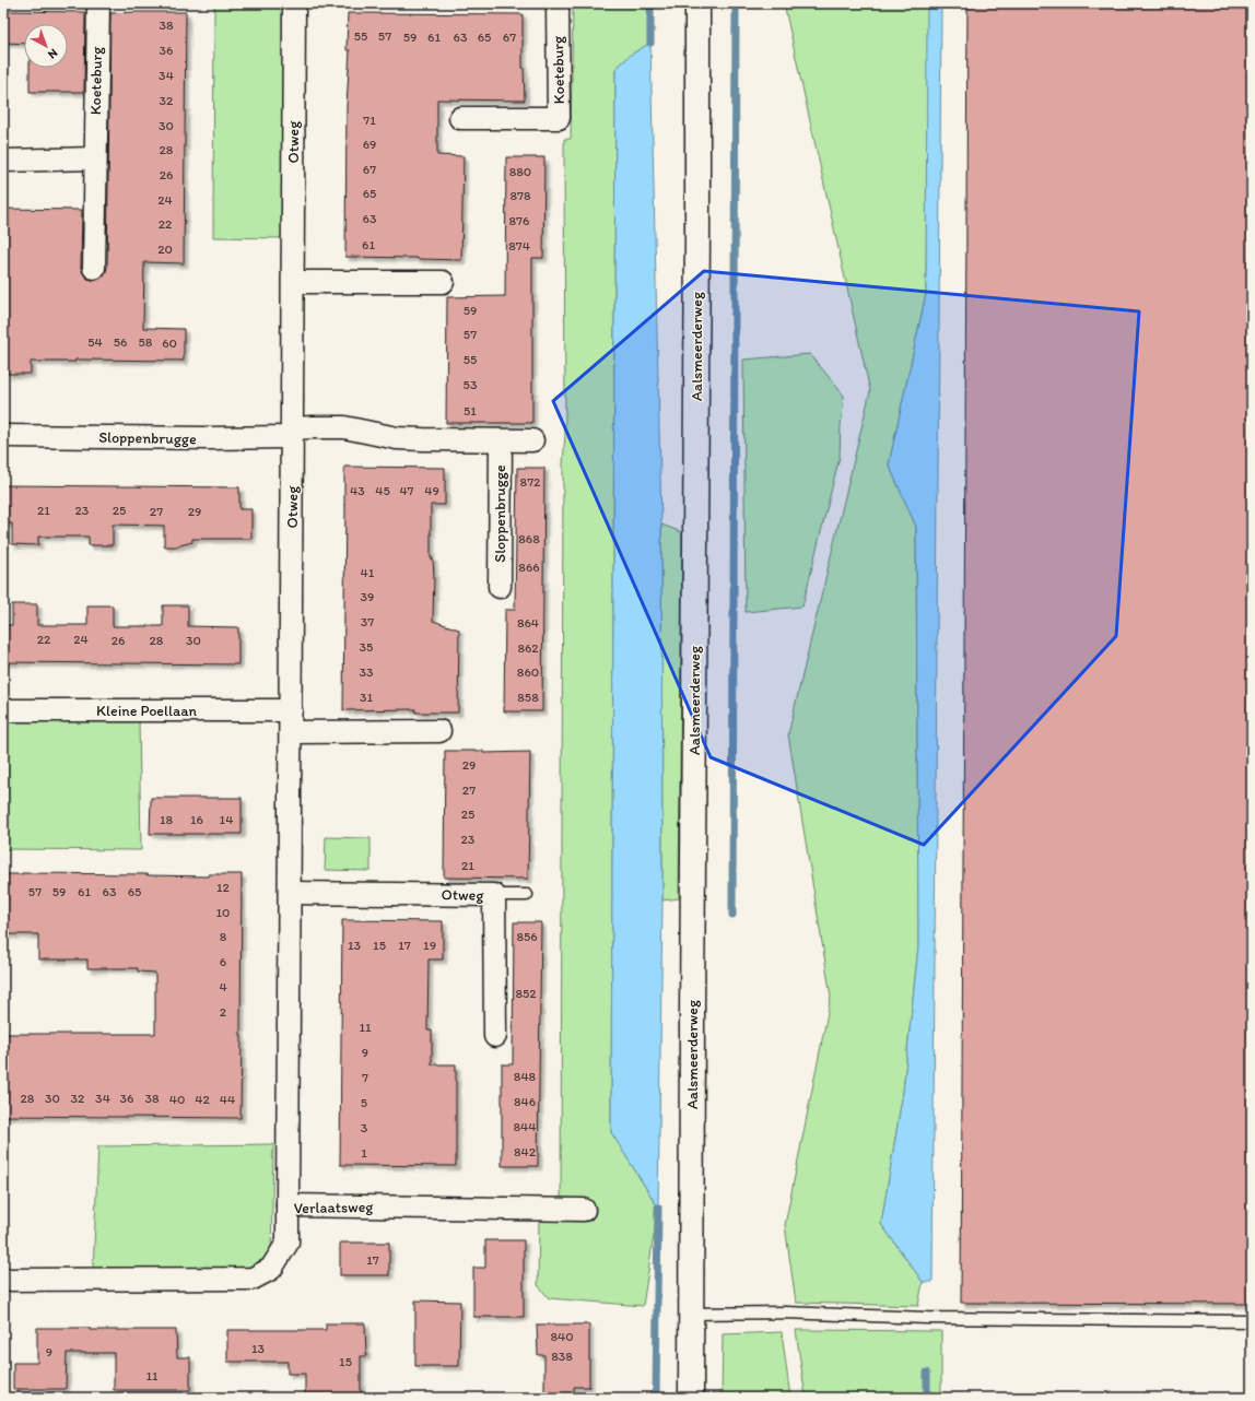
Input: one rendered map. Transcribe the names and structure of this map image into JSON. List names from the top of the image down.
{
  "streets": {
    "street": [
      "Koeteburg",
      "Otweg",
      "Aalsmeerderweg",
      "Sloppenbrugge",
      "Kleine Poellaan",
      "Verlaatsweg"
    ]
  },
  "crossings": [
    ["Otweg", "Sloppenbrugge"],
    ["Otweg", "Kleine Poellaan"],
    ["Otweg", "Verlaatsweg"]
  ],
  "house_numbers": [
    "38",
    "55",
    "57",
    "59",
    "61",
    "63",
    "65",
    "67",
    "36",
    "34",
    "32",
    "71",
    "30",
    "69",
    "28",
    "67",
    "880",
    "26",
    "65",
    "878",
    "24",
    "63",
    "876",
    "22",
    "61",
    "874",
    "20",
    "59",
    "57",
    "54",
    "56",
    "58",
    "60",
    "55",
    "53",
    "51",
    "872",
    "43",
    "45",
    "47",
    "49",
    "21",
    "23",
    "25",
    "27",
    "29",
    "868",
    "866",
    "41",
    "39",
    "37",
    "864",
    "22",
    "24",
    "26",
    "28",
    "30",
    "35",
    "862",
    "33",
    "860",
    "31",
    "858",
    "29",
    "27",
    "25",
    "18",
    "16",
    "14",
    "23",
    "21",
    "12",
    "57",
    "59",
    "61",
    "63",
    "65",
    "10",
    "8",
    "856",
    "13",
    "15",
    "17",
    "19",
    "6",
    "4",
    "852",
    "2",
    "11",
    "9",
    "848",
    "7",
    "28",
    "30",
    "32",
    "34",
    "36",
    "38",
    "40",
    "42",
    "44",
    "846",
    "5",
    "844",
    "3",
    "842",
    "1",
    "17",
    "840",
    "13",
    "9",
    "838",
    "15",
    "11"
  ],
  "north": "bottom right"
}
